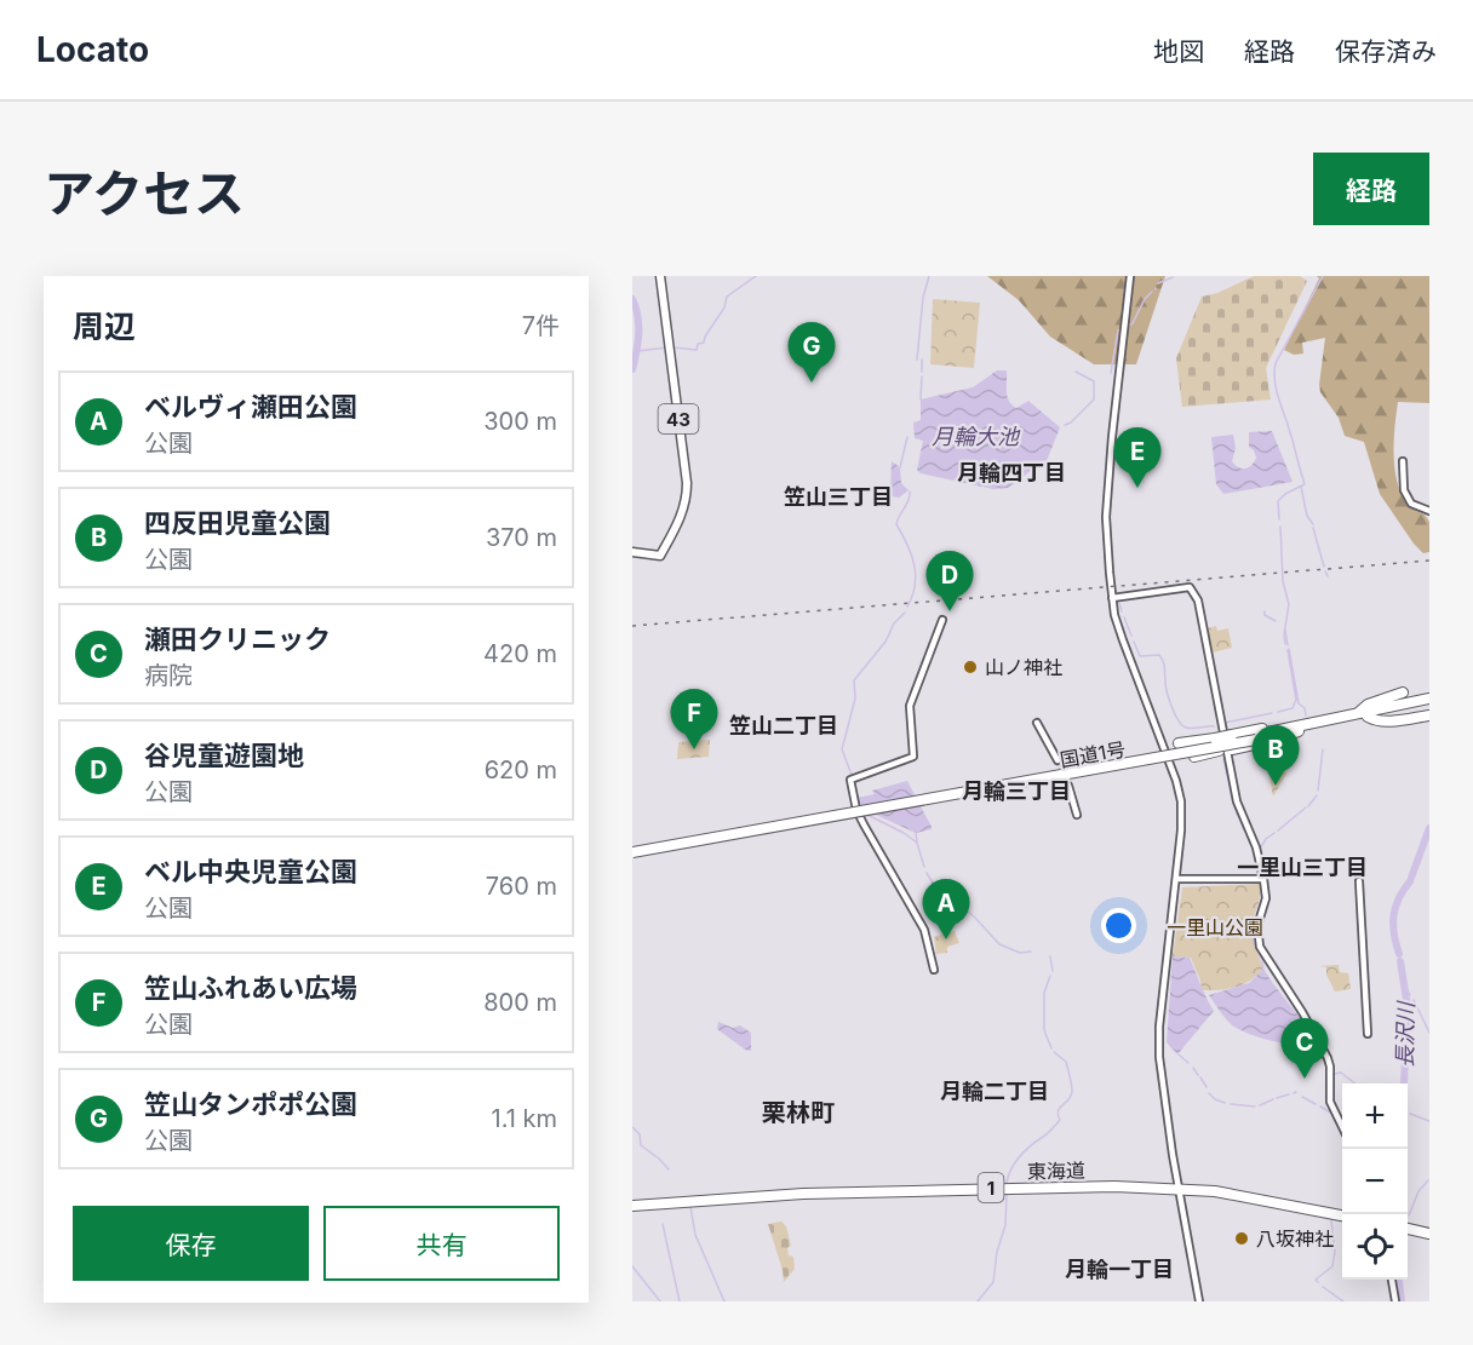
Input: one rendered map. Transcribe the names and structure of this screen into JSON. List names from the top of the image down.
{
  "streets": {
    "highway": ["国道1号", "東海道", "1"],
    "main road": ["43"]
  },
  "districts": [
    "月輪四丁目",
    "笠山三丁目",
    "笠山二丁目",
    "月輪三丁目",
    "一里山三丁目",
    "月輪二丁目",
    "栗林町",
    "月輪一丁目"
  ],
  "water": ["月輪大池", "長沢川"],
  "parks": ["一里山公園"],
  "places": ["山ノ神社", "八坂神社"],
  "page": {
    "header": "Locato",
    "nav": ["地図", "経路", "保存済み"],
    "title": "アクセス",
    "buttons": [
      "経路",
      ["保存", "共有"]
    ],
    "heading": ["周辺", "7件"],
    "pins": [
      "G",
      "E",
      "D",
      "F",
      "B",
      "A",
      "C"
    ],
    "list": [
      {
        "mark": "A",
        "name": "ベルヴィ瀬田公園",
        "note": "公園",
        "value": "300 m"
      },
      {
        "mark": "B",
        "name": "四反田児童公園",
        "note": "公園",
        "value": "370 m"
      },
      {
        "mark": "C",
        "name": "瀬田クリニック",
        "note": "病院",
        "value": "420 m"
      },
      {
        "mark": "D",
        "name": "谷児童遊園地",
        "note": "公園",
        "value": "620 m"
      },
      {
        "mark": "E",
        "name": "ベル中央児童公園",
        "note": "公園",
        "value": "760 m"
      },
      {
        "mark": "F",
        "name": "笠山ふれあい広場",
        "note": "公園",
        "value": "800 m"
      },
      {
        "mark": "G",
        "name": "笠山タンポポ公園",
        "note": "公園",
        "value": "1.1 km"
      }
    ],
    "map_buttons": ["+", "−"]
  }
}
